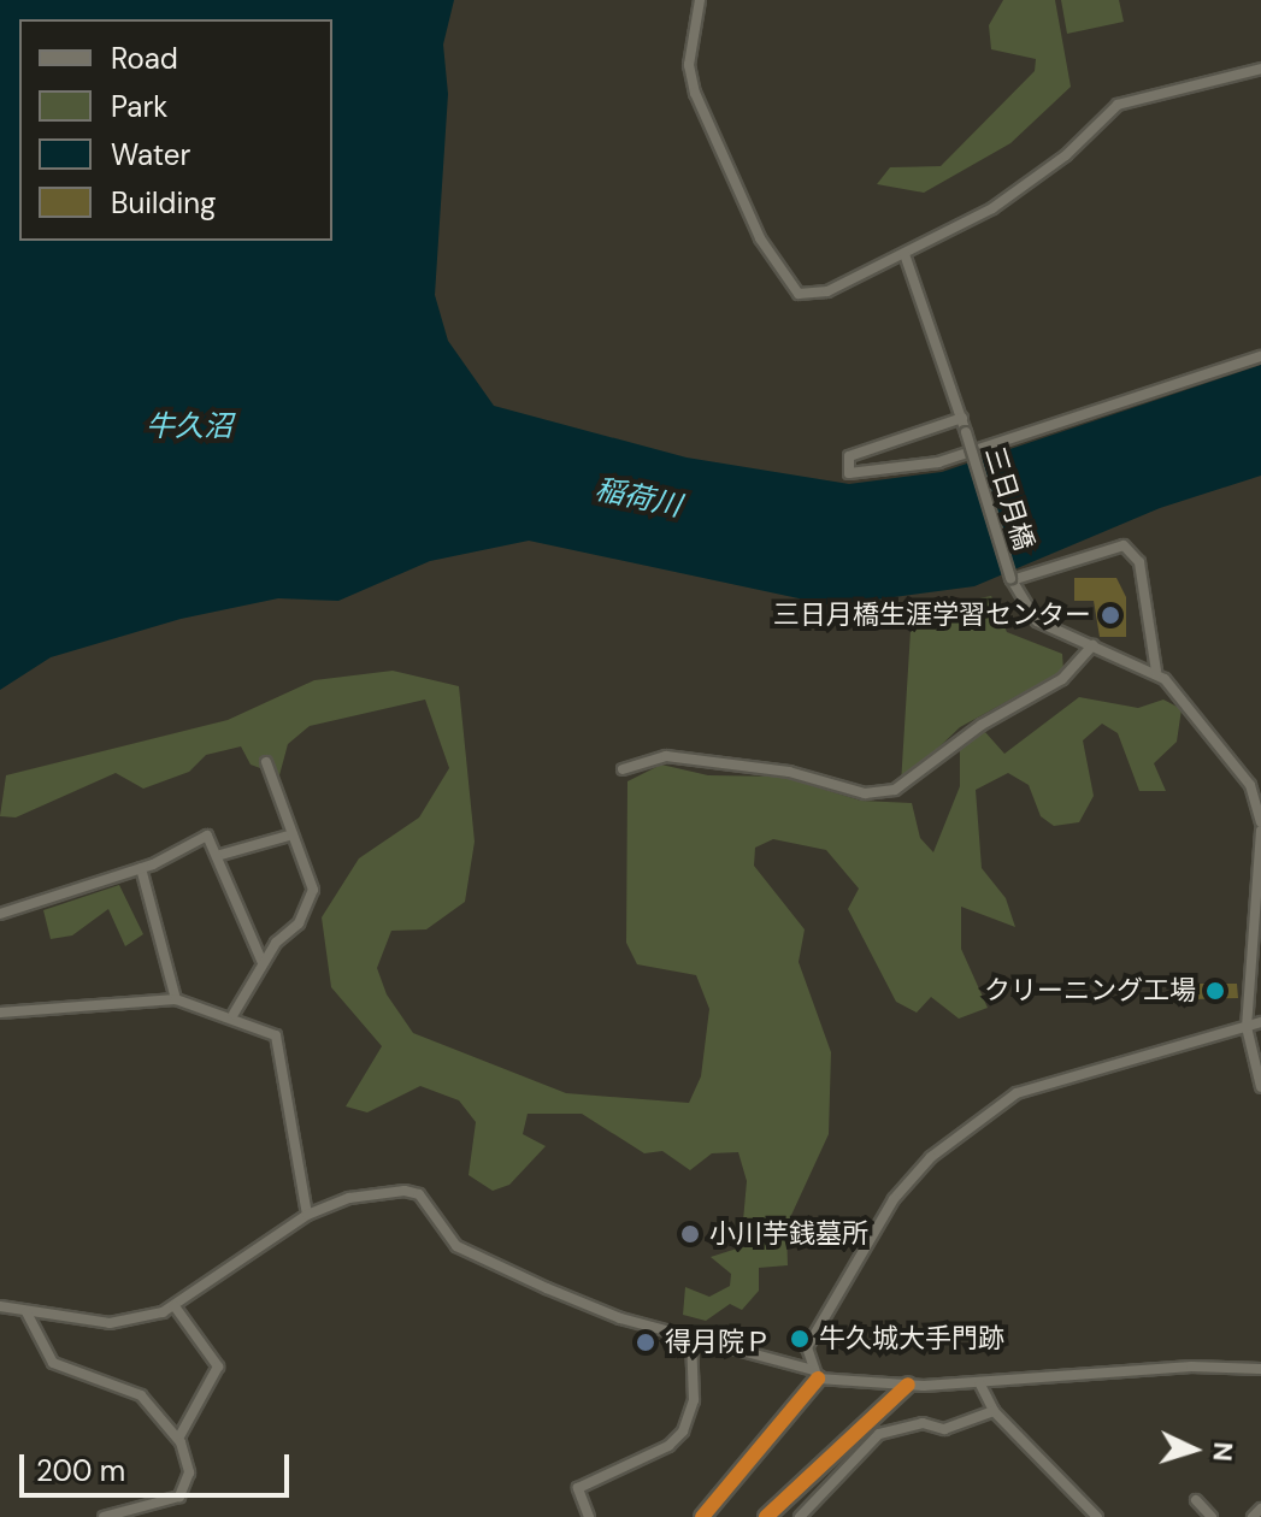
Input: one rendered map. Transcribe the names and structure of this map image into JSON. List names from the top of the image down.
{
  "streets": {
    "street": ["三日月橋"]
  },
  "water": ["牛久沼", "稲荷川"],
  "places": [
    "三日月橋生涯学習センター",
    "クリーニング工場",
    "小川芋銭墓所",
    "牛久城大手門跡",
    "得月院Ｐ"
  ],
  "legend": [
    "Road",
    "Park",
    "Water",
    "Building"
  ],
  "scale_bar": "200 m",
  "north": "right"
}
